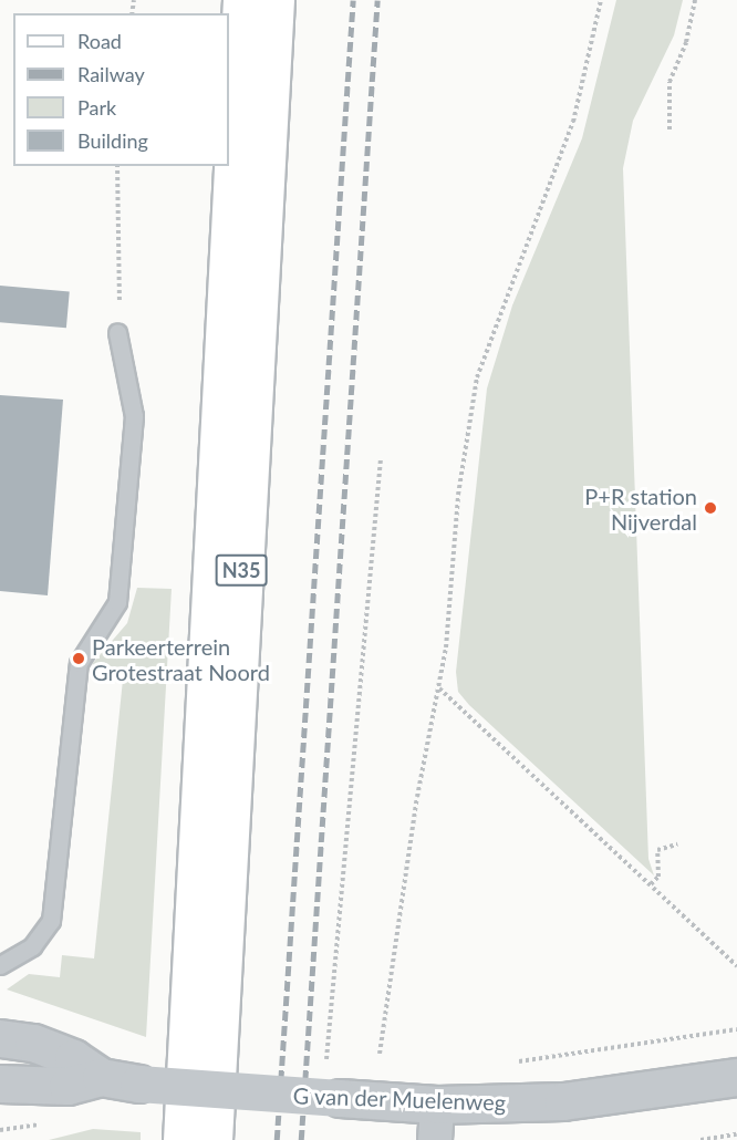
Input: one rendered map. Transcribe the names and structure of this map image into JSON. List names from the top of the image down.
{
  "streets": {
    "main road": ["N35"],
    "street": ["G van der Muelenweg"]
  },
  "places": ["P+R station Nijverdal", "Parkeerterrein Grotestraat Noord"],
  "legend": [
    "Road",
    "Railway",
    "Park",
    "Building"
  ]
}
